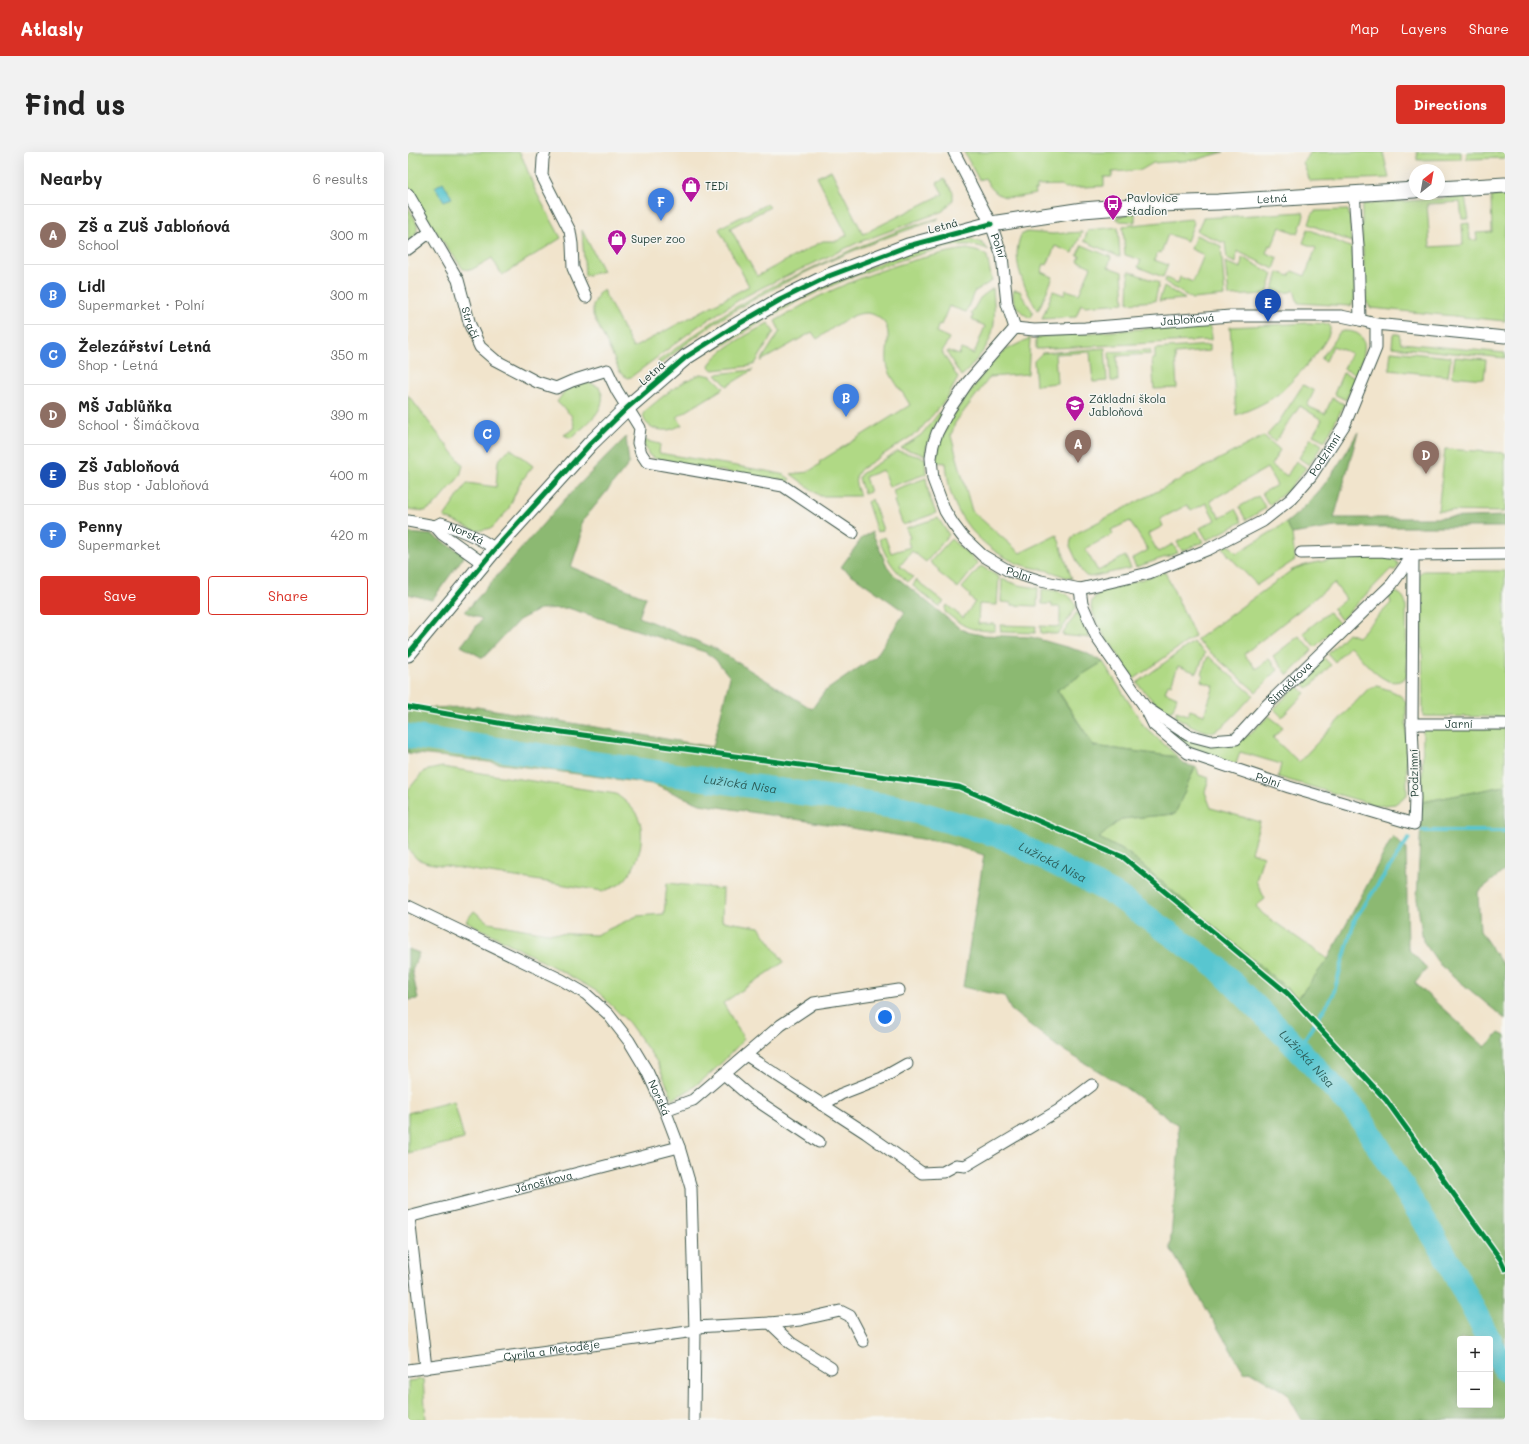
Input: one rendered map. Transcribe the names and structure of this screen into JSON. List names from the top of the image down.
{
  "streets": {
    "street": [
      "Letná",
      "Polní",
      "Jabloňová",
      "Stračí",
      "Podzimní",
      "Norská",
      "Šimáčkova",
      "Jarní",
      "Jánošíkova",
      "Cyrila a Metoděje"
    ]
  },
  "crossings": [
    ["Letná", "Polní"],
    ["Letná", "Stračí"],
    ["Letná", "Norská"],
    ["Polní", "Jabloňová"],
    ["Polní", "Podzimní"],
    ["Polní", "Šimáčkova"],
    ["Podzimní", "Šimáčkova"],
    ["Podzimní", "Jarní"],
    ["Norská", "Jánošíkova"],
    ["Norská", "Cyrila a Metoděje"]
  ],
  "water": ["Lužická Nisa"],
  "places": {
    "shop": ["TEDi", "Super zoo"],
    "bus stop": ["Pavlovice stadion"],
    "school or university": ["Základní škola Jabloňová"]
  },
  "north": "top right",
  "page": {
    "header": "Atlasly",
    "nav": ["Map", "Layers", "Share"],
    "buttons": [
      "Directions",
      ["Save", "Share"]
    ],
    "title": "Find us",
    "heading": ["Nearby", "6 results"],
    "pins": [
      "F",
      "E",
      "B",
      "C",
      "A",
      "D"
    ],
    "list": [
      {
        "mark": "A",
        "name": "ZŠ a ZUŠ Jablońová",
        "note": "School",
        "value": "300 m"
      },
      {
        "mark": "B",
        "name": "Lidl",
        "note": "Supermarket · Polní",
        "value": "300 m"
      },
      {
        "mark": "C",
        "name": "Železářství Letná",
        "note": "Shop · Letná",
        "value": "350 m"
      },
      {
        "mark": "D",
        "name": "MŠ Jablůňka",
        "note": "School · Šimáčkova",
        "value": "390 m"
      },
      {
        "mark": "E",
        "name": "ZŠ Jabloňová",
        "note": "Bus stop · Jabloňová",
        "value": "400 m"
      },
      {
        "mark": "F",
        "name": "Penny",
        "note": "Supermarket",
        "value": "420 m"
      }
    ],
    "map_buttons": ["+", "−"]
  }
}
